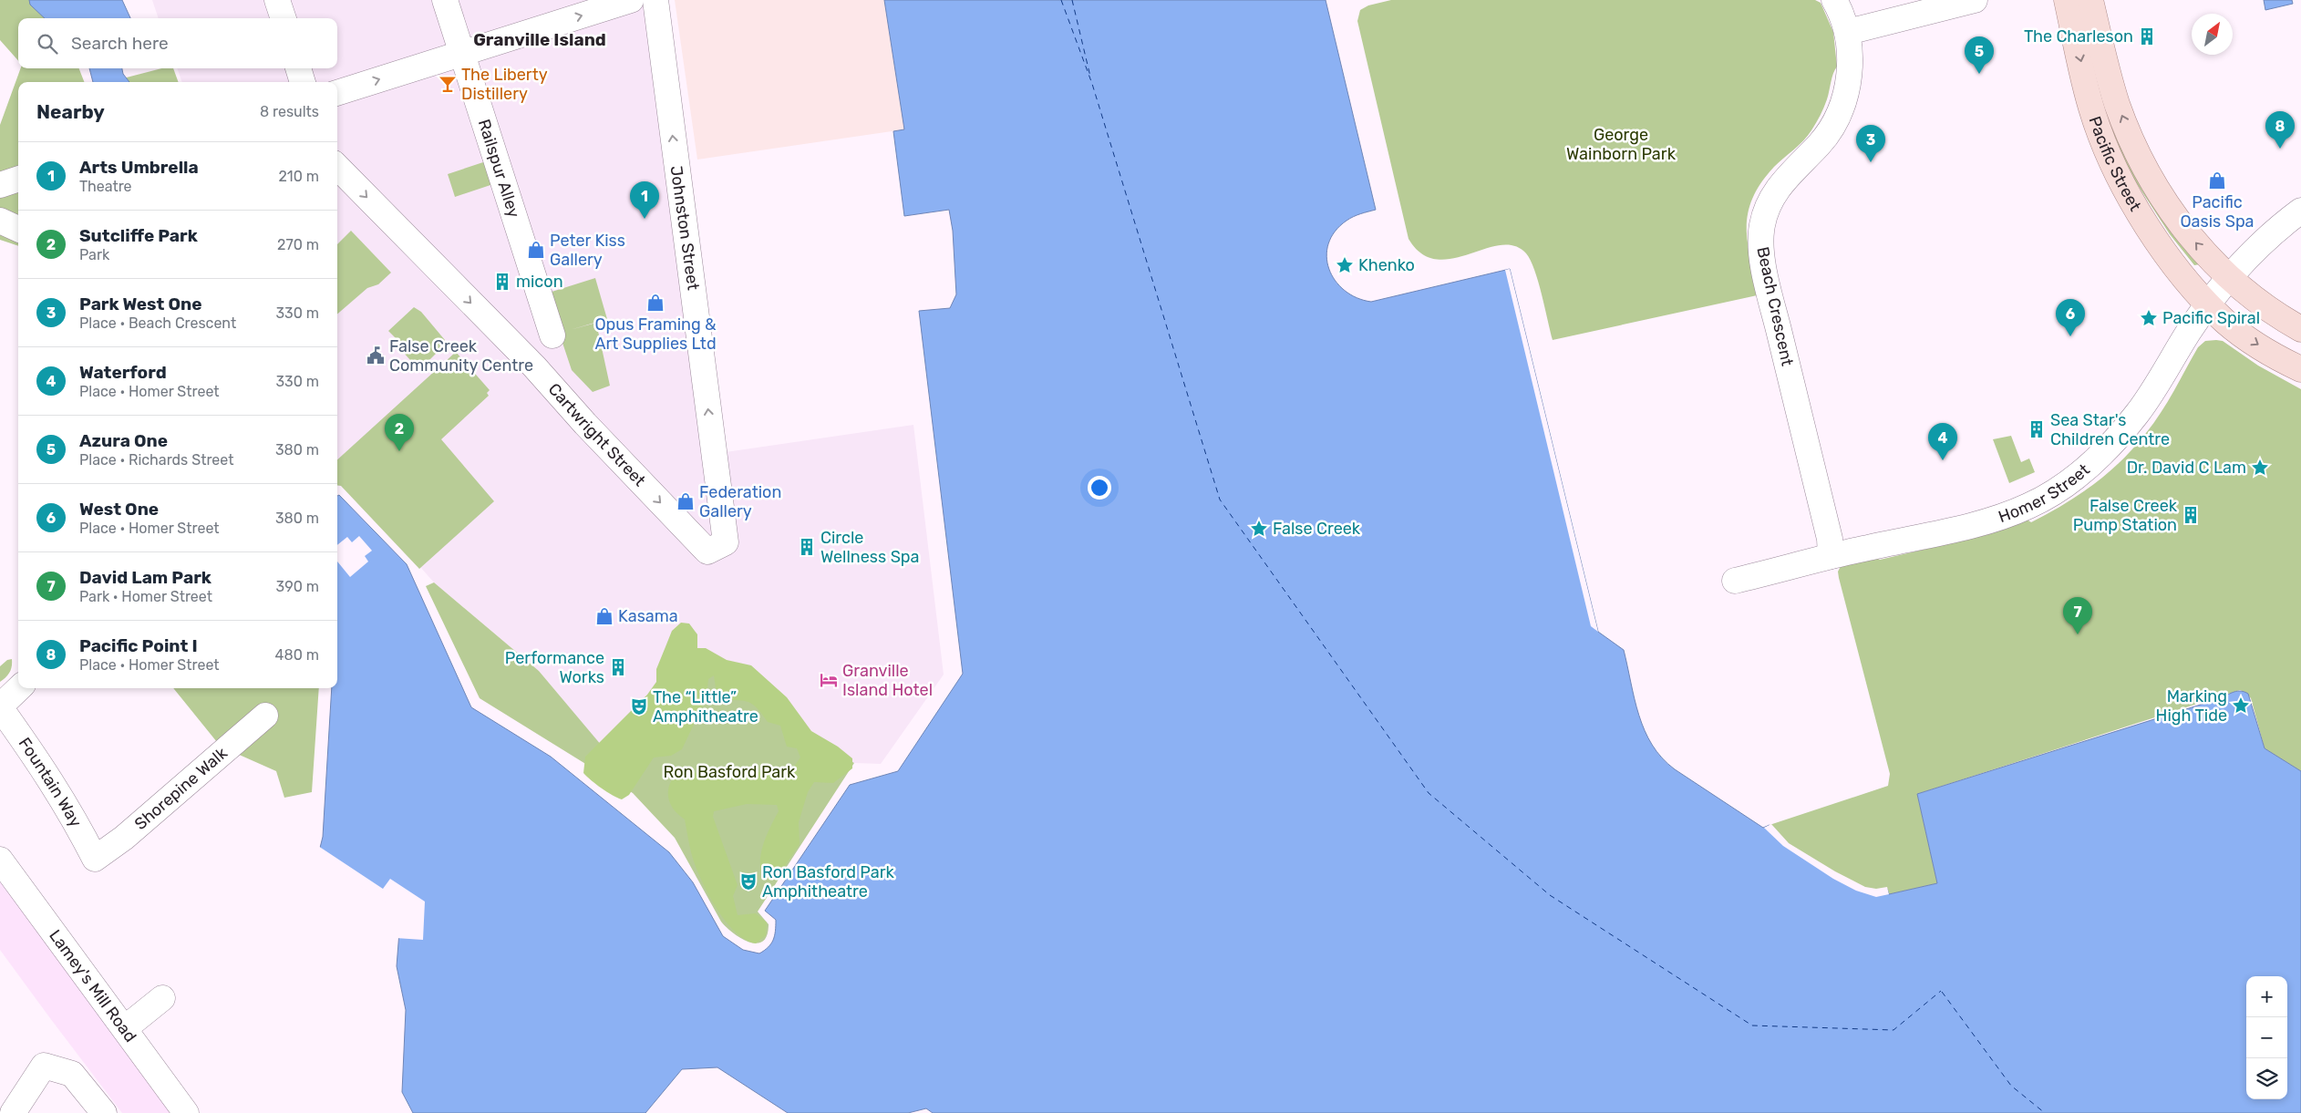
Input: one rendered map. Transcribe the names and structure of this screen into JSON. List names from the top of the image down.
{
  "streets": {
    "main road": ["Pacific Street"],
    "street": [
      "Railspur Alley",
      "Johnston Street",
      "Beach Crescent",
      "Cartwright Street",
      "Homer Street",
      "Fountain Way",
      "Shorepine Walk",
      "Lamey's Mill Road"
    ]
  },
  "crossings": [
    ["Pacific Street", "Homer Street"],
    ["Johnston Street", "Cartwright Street"],
    ["Beach Crescent", "Homer Street"],
    ["Fountain Way", "Shorepine Walk"]
  ],
  "one_way": ["Johnston Street"],
  "districts": ["Granville Island"],
  "parks": ["George Wainborn Park", "Ron Basford Park"],
  "places": {
    "building": [
      "The Charleson",
      "micon",
      "Sea Star's Children Centre",
      "False Creek Pump Station",
      "Circle Wellness Spa",
      "Performance Works"
    ],
    "bar": ["The Liberty Distillery"],
    "shop": [
      "Pacific Oasis Spa",
      "Peter Kiss Gallery",
      "Opus Framing & Art Supplies Ltd",
      "Federation Gallery",
      "Kasama"
    ],
    "place": [
      "Khenko",
      "Pacific Spiral",
      "Dr. David C Lam",
      "False Creek",
      "Marking High Tide"
    ],
    "public building": ["False Creek Community Centre"],
    "hotel": ["Granville Island Hotel"],
    "theatre": ["The “Little” Amphitheatre", "Ron Basford Park Amphitheatre"]
  },
  "north": "top right",
  "page": {
    "search": "Search here",
    "pins": [
      "5",
      "8",
      "3",
      "1",
      "6",
      "2",
      "4",
      "7"
    ],
    "heading": ["Nearby", "8 results"],
    "list": [
      {
        "mark": "1",
        "name": "Arts Umbrella",
        "note": "Theatre",
        "value": "210 m"
      },
      {
        "mark": "2",
        "name": "Sutcliffe Park",
        "note": "Park",
        "value": "270 m"
      },
      {
        "mark": "3",
        "name": "Park West One",
        "note": "Place · Beach Crescent",
        "value": "330 m"
      },
      {
        "mark": "4",
        "name": "Waterford",
        "note": "Place · Homer Street",
        "value": "330 m"
      },
      {
        "mark": "5",
        "name": "Azura One",
        "note": "Place · Richards Street",
        "value": "380 m"
      },
      {
        "mark": "6",
        "name": "West One",
        "note": "Place · Homer Street",
        "value": "380 m"
      },
      {
        "mark": "7",
        "name": "David Lam Park",
        "note": "Park · Homer Street",
        "value": "390 m"
      },
      {
        "mark": "8",
        "name": "Pacific Point I",
        "note": "Place · Homer Street",
        "value": "480 m"
      }
    ],
    "map_buttons": ["+", "−"]
  }
}
